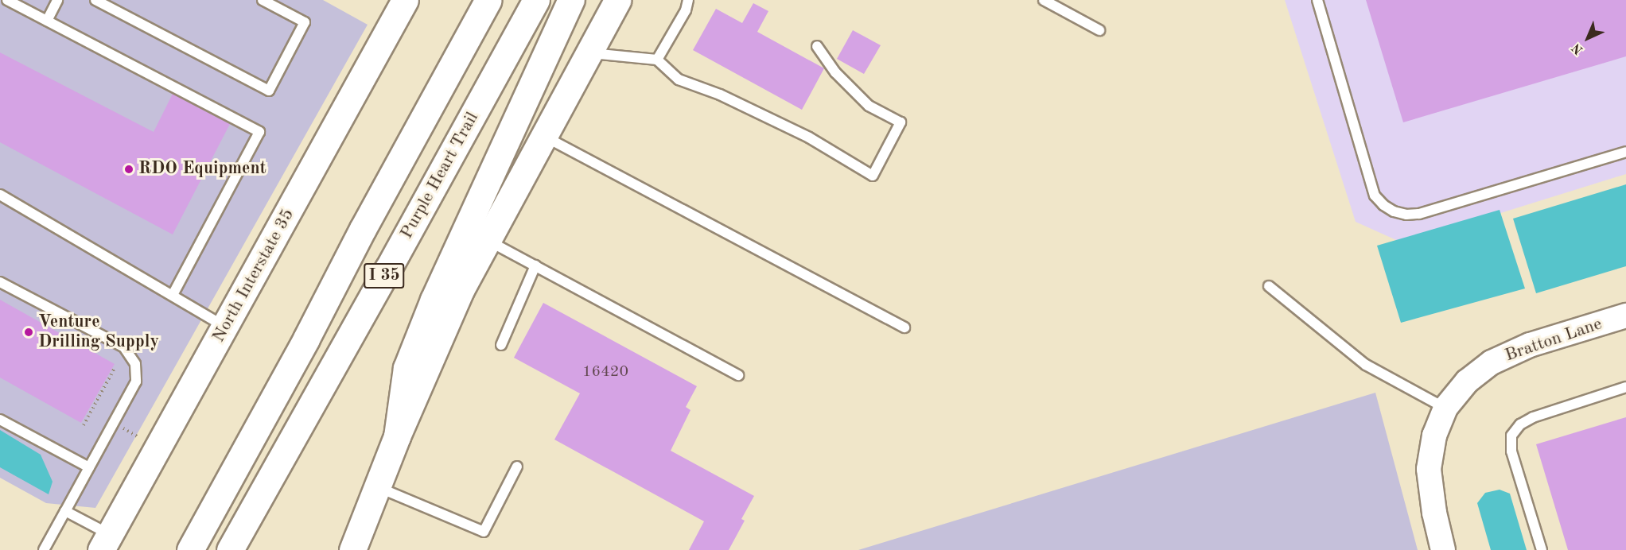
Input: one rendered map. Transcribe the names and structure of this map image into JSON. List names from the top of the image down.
{
  "streets": {
    "main road": ["Purple Heart Trail", "North Interstate 35", "I 35"],
    "street": ["Bratton Lane"]
  },
  "places": ["RDO Equipment", "Venture Drilling Supply"],
  "house_numbers": ["16420"],
  "north": "bottom left"
}
